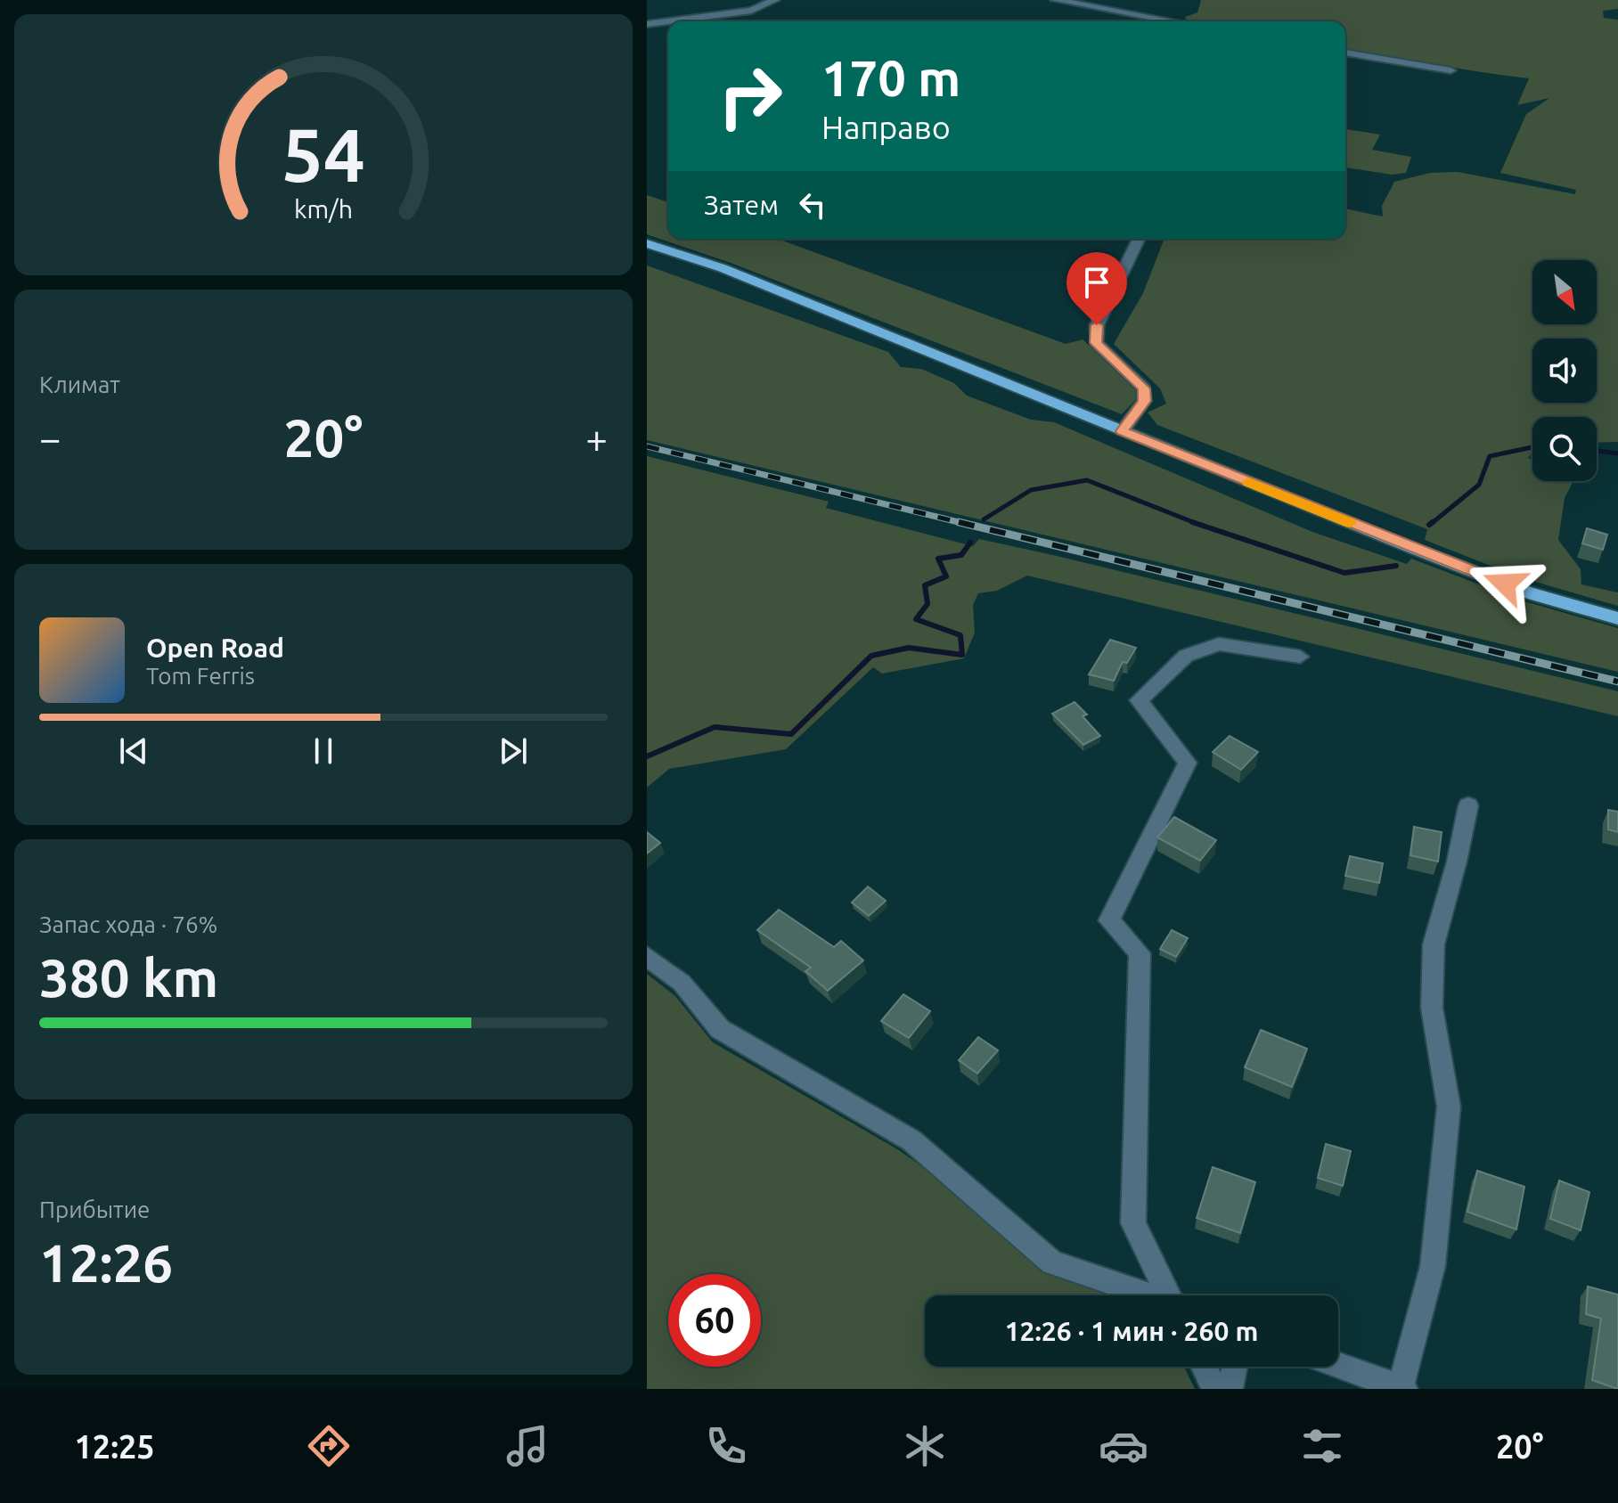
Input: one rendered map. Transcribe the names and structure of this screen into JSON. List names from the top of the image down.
{
  "north": "bottom right",
  "page": {
    "turn": ["170 m", "Направо"],
    "then": "Затем",
    "tile": [
      "Климат",
      ["Запас хода · 76%", "380 km"],
      ["Прибытие", "12:26"]
    ],
    "heat": ["−", "20°", "+"],
    "song": ["Open Road", "Tom Ferris"],
    "limit": "60",
    "trip": "12:26 · 1 мин · 260 m",
    "tabs": ["12:25", "20°"],
    "gauge": ["54", "km/h"]
  }
}
